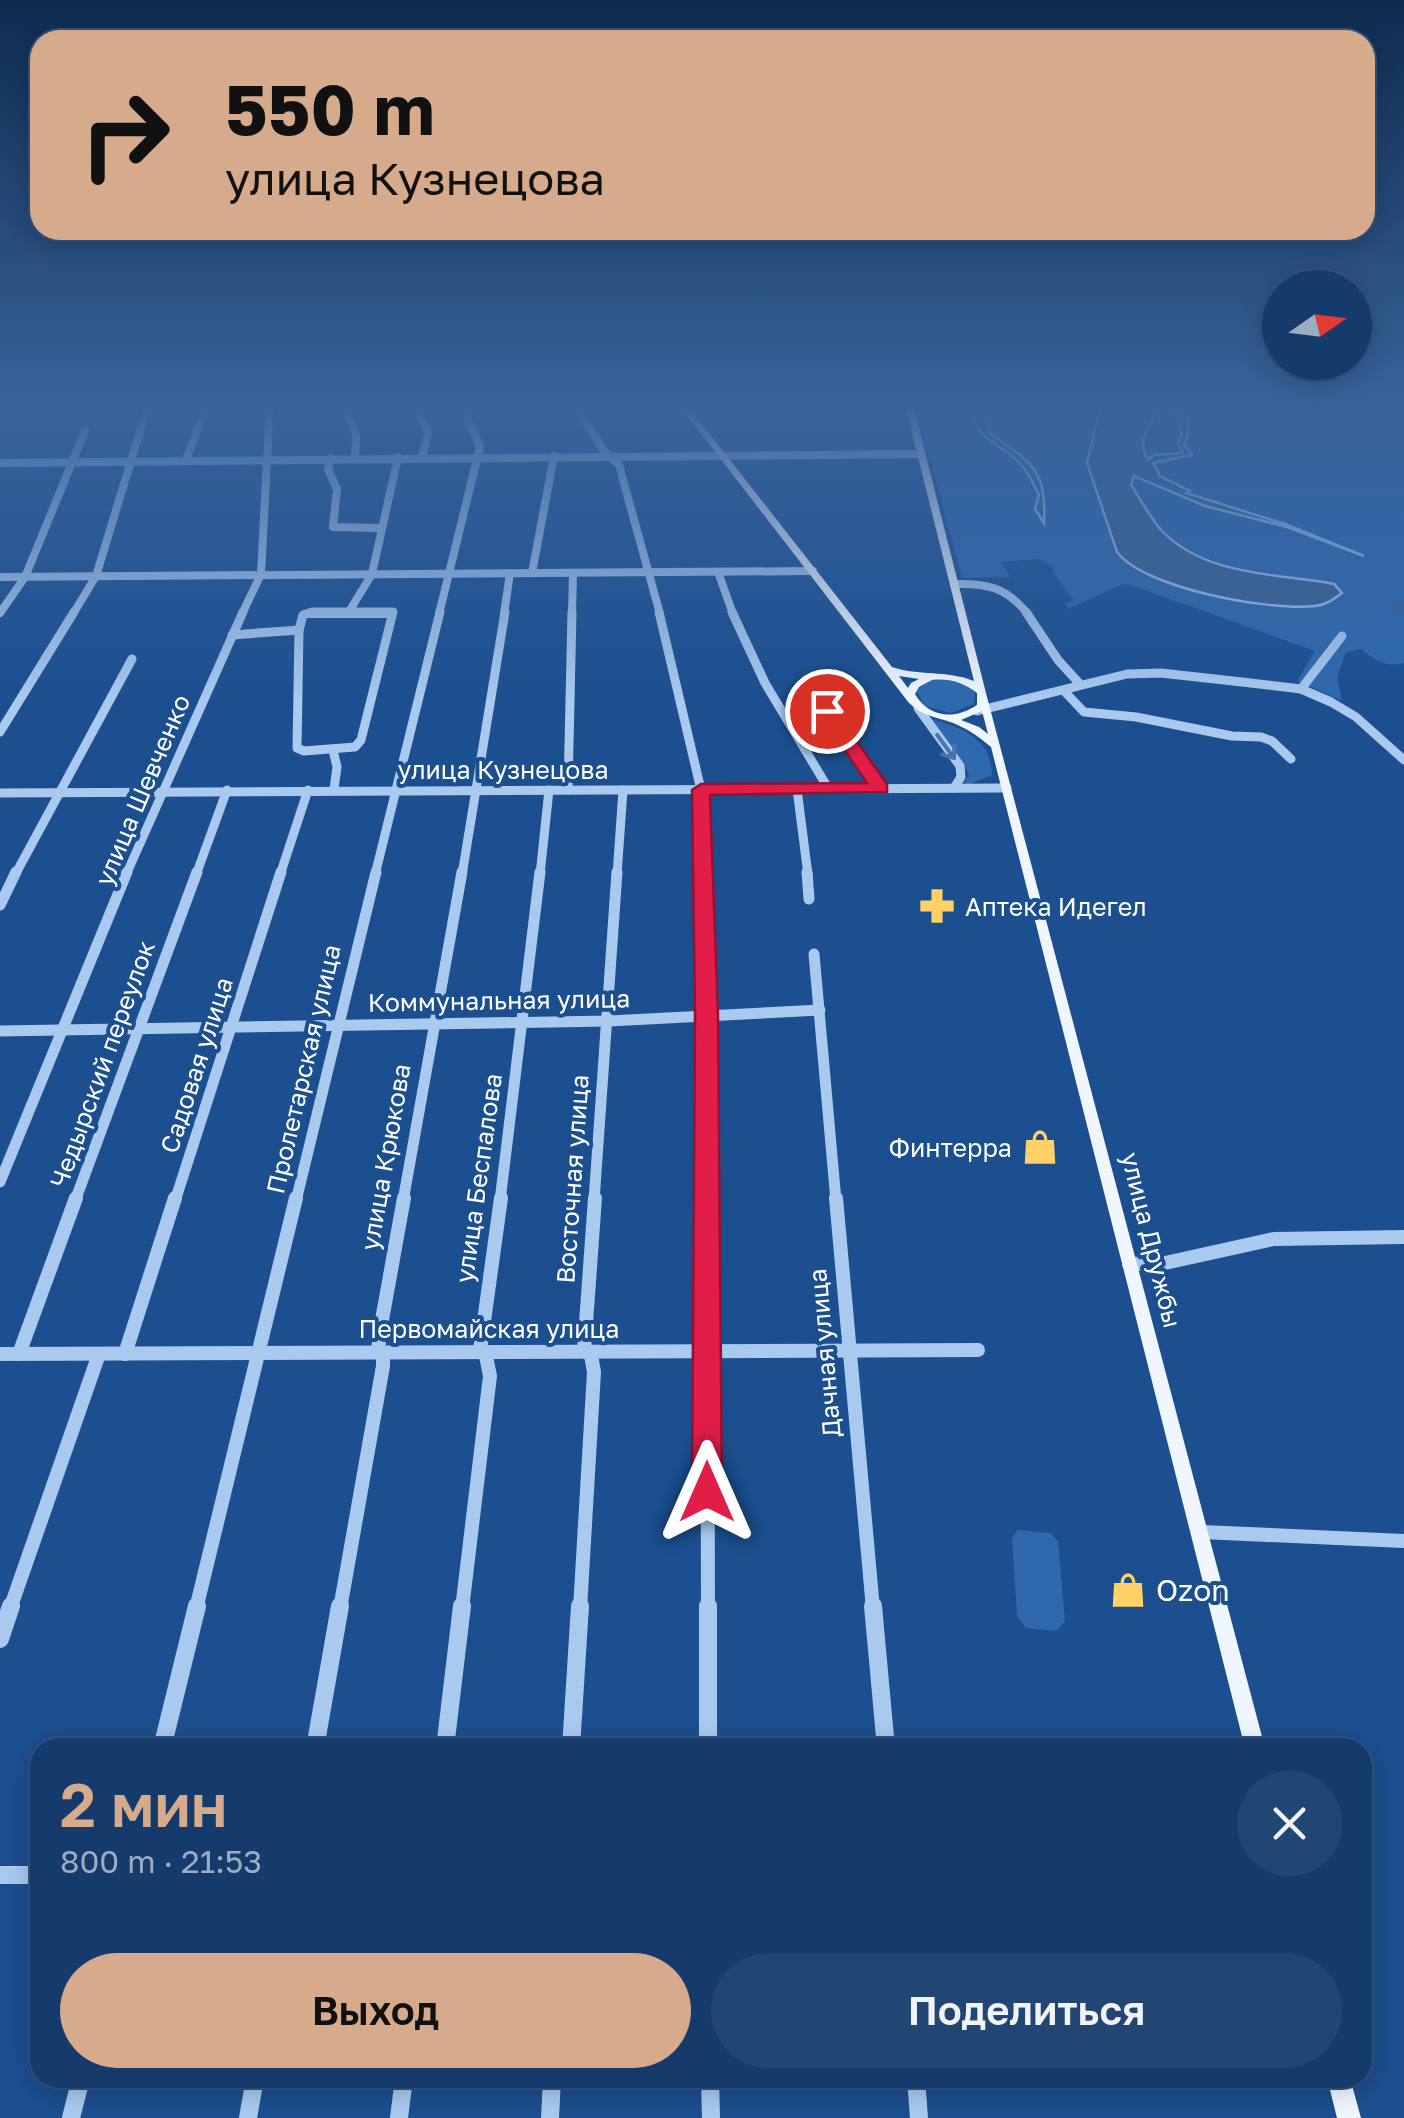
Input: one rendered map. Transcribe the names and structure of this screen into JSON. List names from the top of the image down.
{
  "streets": {
    "main road": ["улица Дружбы"],
    "street": [
      "улица Кузнецова",
      "улица Шевченко",
      "Коммунальная улица",
      "Чедырский переулок",
      "Садовая улица",
      "Пролетарская улица",
      "улица Крюкова",
      "улица Беспалова",
      "Восточная улица",
      "Первомайская улица",
      "Дачная улица"
    ]
  },
  "crossings": [
    ["улица Кузнецова", "улица Шевченко"],
    ["улица Кузнецова", "Чедырский переулок"],
    ["улица Кузнецова", "Садовая улица"],
    ["улица Кузнецова", "Пролетарская улица"],
    ["улица Кузнецова", "улица Крюкова"],
    ["улица Кузнецова", "улица Беспалова"],
    ["улица Кузнецова", "Восточная улица"],
    ["улица Кузнецова", "улица Дружбы"],
    ["улица Шевченко", "Коммунальная улица"],
    ["Коммунальная улица", "Чедырский переулок"],
    ["Коммунальная улица", "Садовая улица"],
    ["Коммунальная улица", "Пролетарская улица"],
    ["Коммунальная улица", "улица Крюкова"],
    ["Коммунальная улица", "улица Беспалова"],
    ["Коммунальная улица", "Восточная улица"],
    ["Коммунальная улица", "Дачная улица"],
    ["Чедырский переулок", "Первомайская улица"],
    ["Садовая улица", "Первомайская улица"],
    ["Пролетарская улица", "Первомайская улица"],
    ["улица Крюкова", "Первомайская улица"],
    ["улица Беспалова", "Первомайская улица"],
    ["Восточная улица", "Первомайская улица"],
    ["Первомайская улица", "Дачная улица"]
  ],
  "places": {
    "pharmacy": ["Аптека Идегел"],
    "shop": ["Финтерра", "Ozon"]
  },
  "north": "right",
  "page": {
    "turn": ["550 m", "улица Кузнецова"],
    "heading": ["2 мин", "800 m · 21:53"],
    "buttons": ["Выход", "Поделиться"]
  }
}
